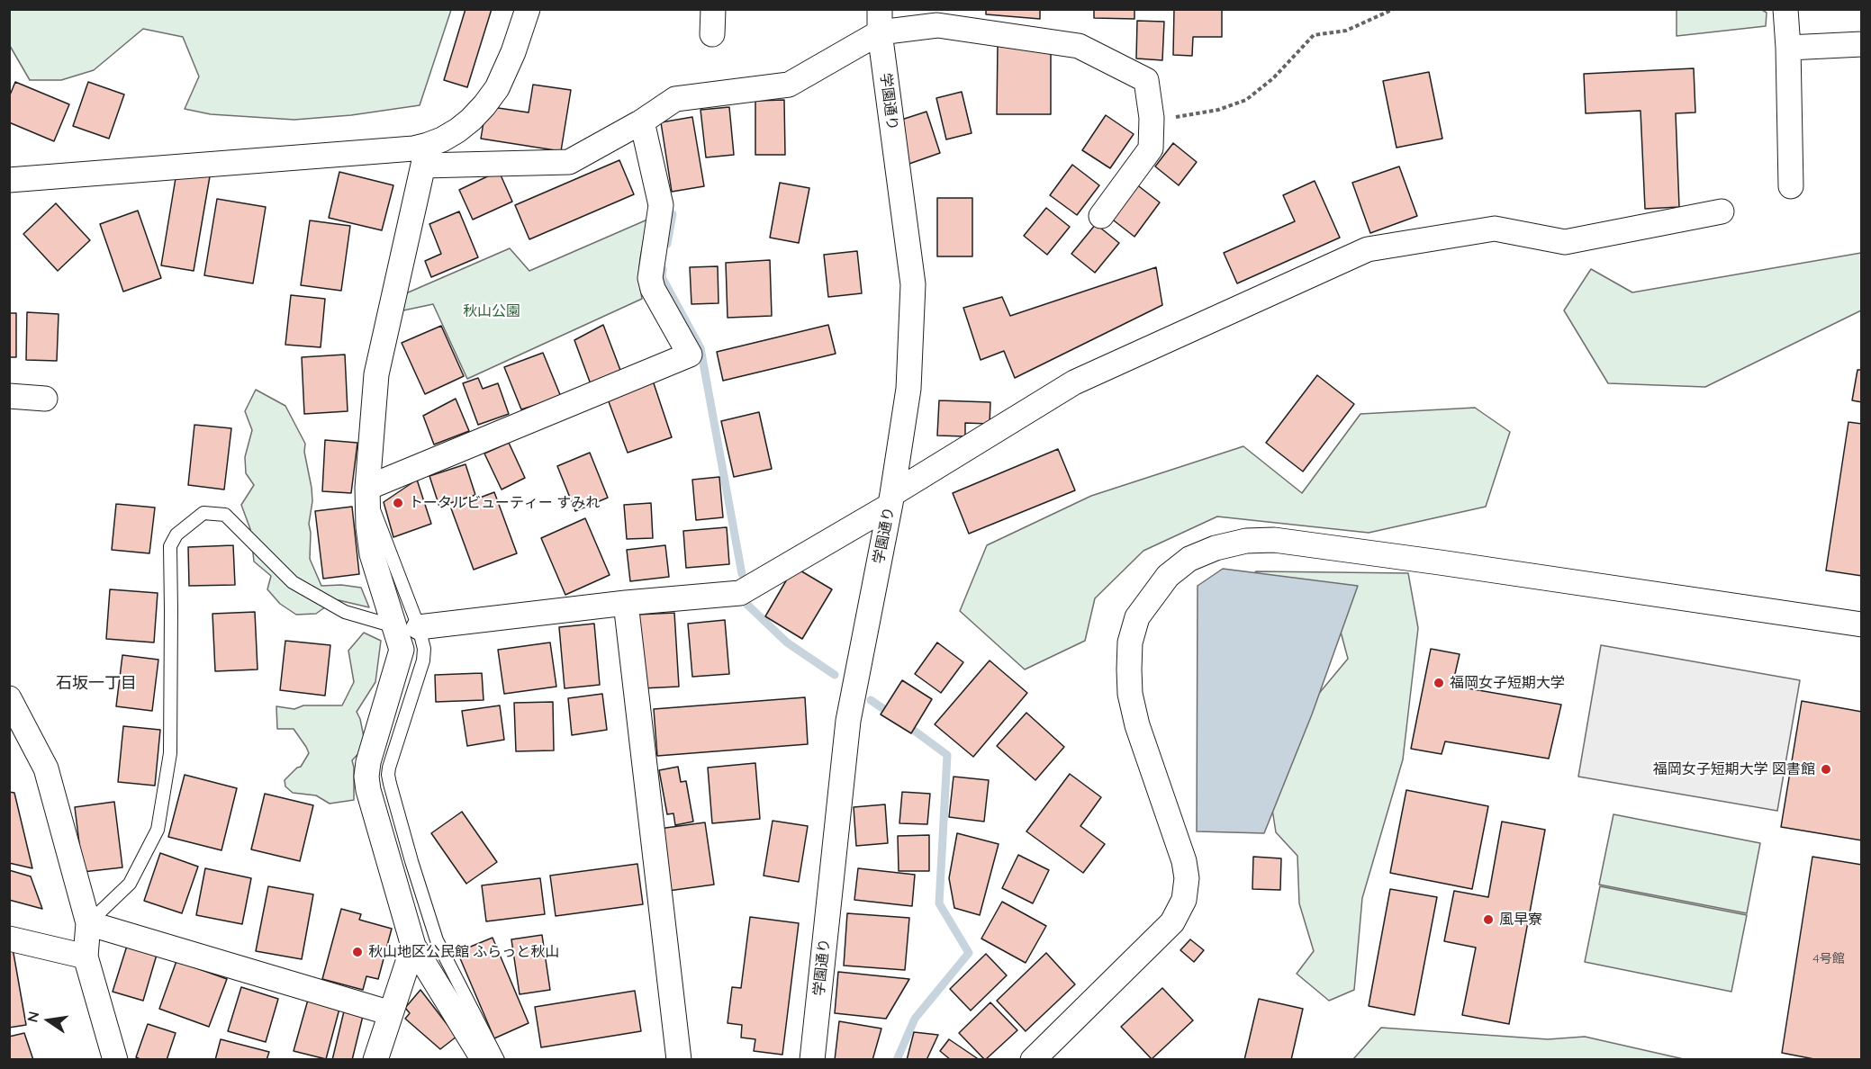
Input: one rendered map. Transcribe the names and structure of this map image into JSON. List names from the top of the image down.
{
  "streets": {
    "street": ["学園通り"]
  },
  "districts": ["石坂一丁目"],
  "parks": ["秋山公園"],
  "places": [
    "トータルビューティー すみれ",
    "福岡女子短期大学",
    "福岡女子短期大学 図書館",
    "風早寮",
    "秋山地区公民館 ふらっと秋山"
  ],
  "house_numbers": ["4号館"],
  "north": "left"
}
